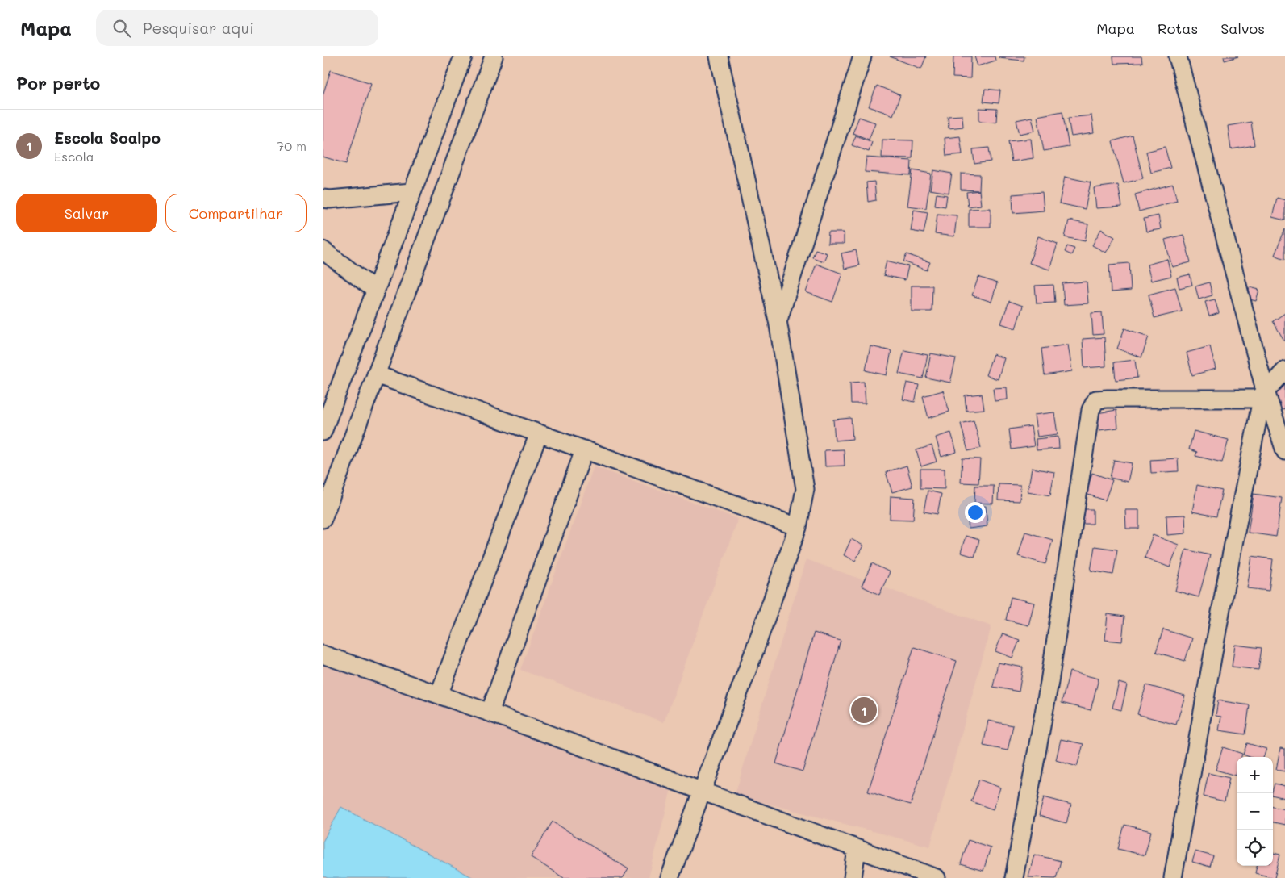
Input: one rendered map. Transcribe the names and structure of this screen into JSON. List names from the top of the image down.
{
  "page": {
    "header": "Mapa",
    "search": "Pesquisar aqui",
    "nav": ["Mapa", "Rotas", "Salvos"],
    "heading": "Por perto",
    "list": [
      {
        "mark": "1",
        "name": "Escola Soalpo",
        "note": "Escola",
        "value": "70 m"
      }
    ],
    "buttons": ["Salvar", "Compartilhar"],
    "pins": "1",
    "map_buttons": ["+", "−"]
  }
}
